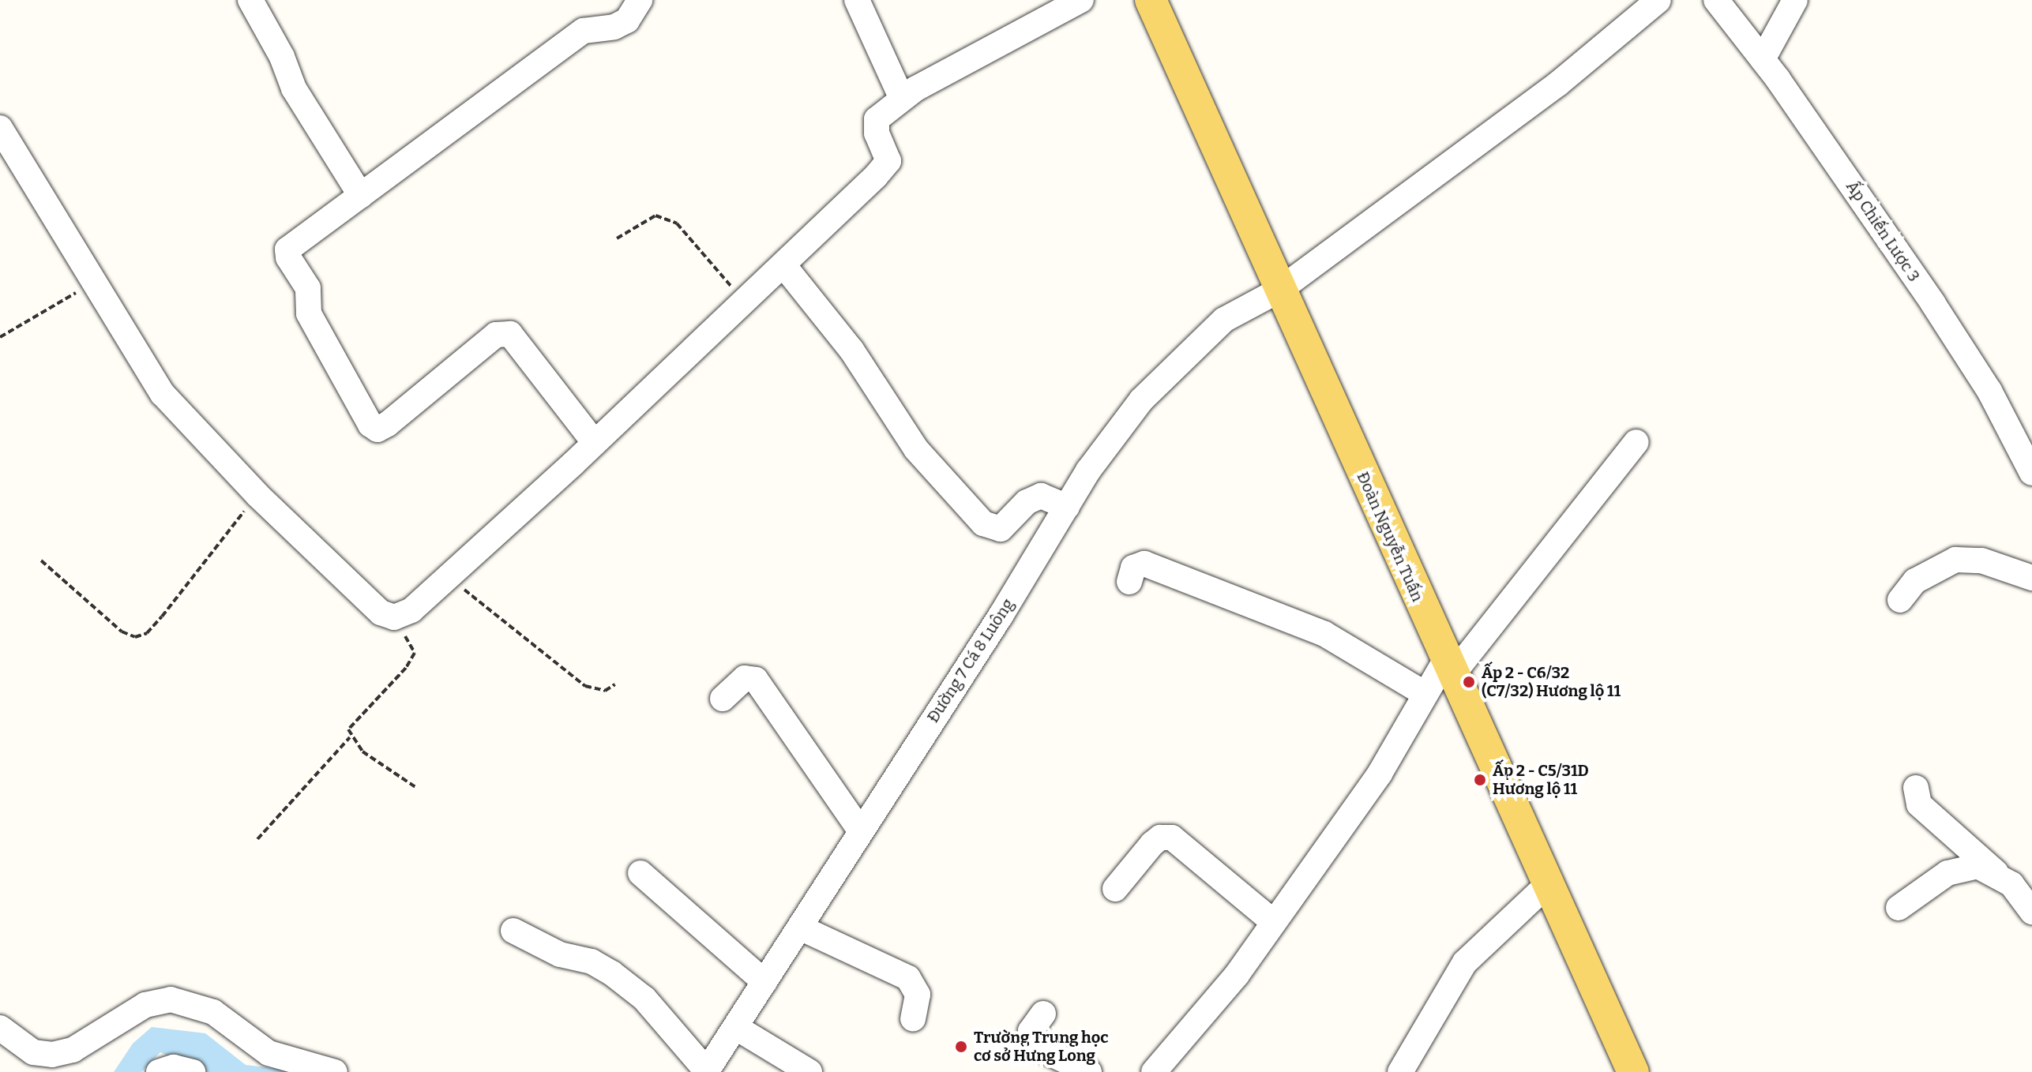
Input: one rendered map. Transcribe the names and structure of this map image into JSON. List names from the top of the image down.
{
  "streets": {
    "main road": ["Đoàn Nguyễn Tuấn"],
    "street": ["Ấp Chiến Lược 3", "Đường 7 Cá 8 Luông"]
  },
  "crossings": [
    ["Đoàn Nguyễn Tuấn", "Đường 7 Cá 8 Luông"]
  ],
  "places": ["Ấp 2 - C6/32 (C7/32) Hương lộ 11", "Ấp 2 - C5/31D Hương lộ 11", "Trường Trung học cơ sở Hưng Long"]
}
